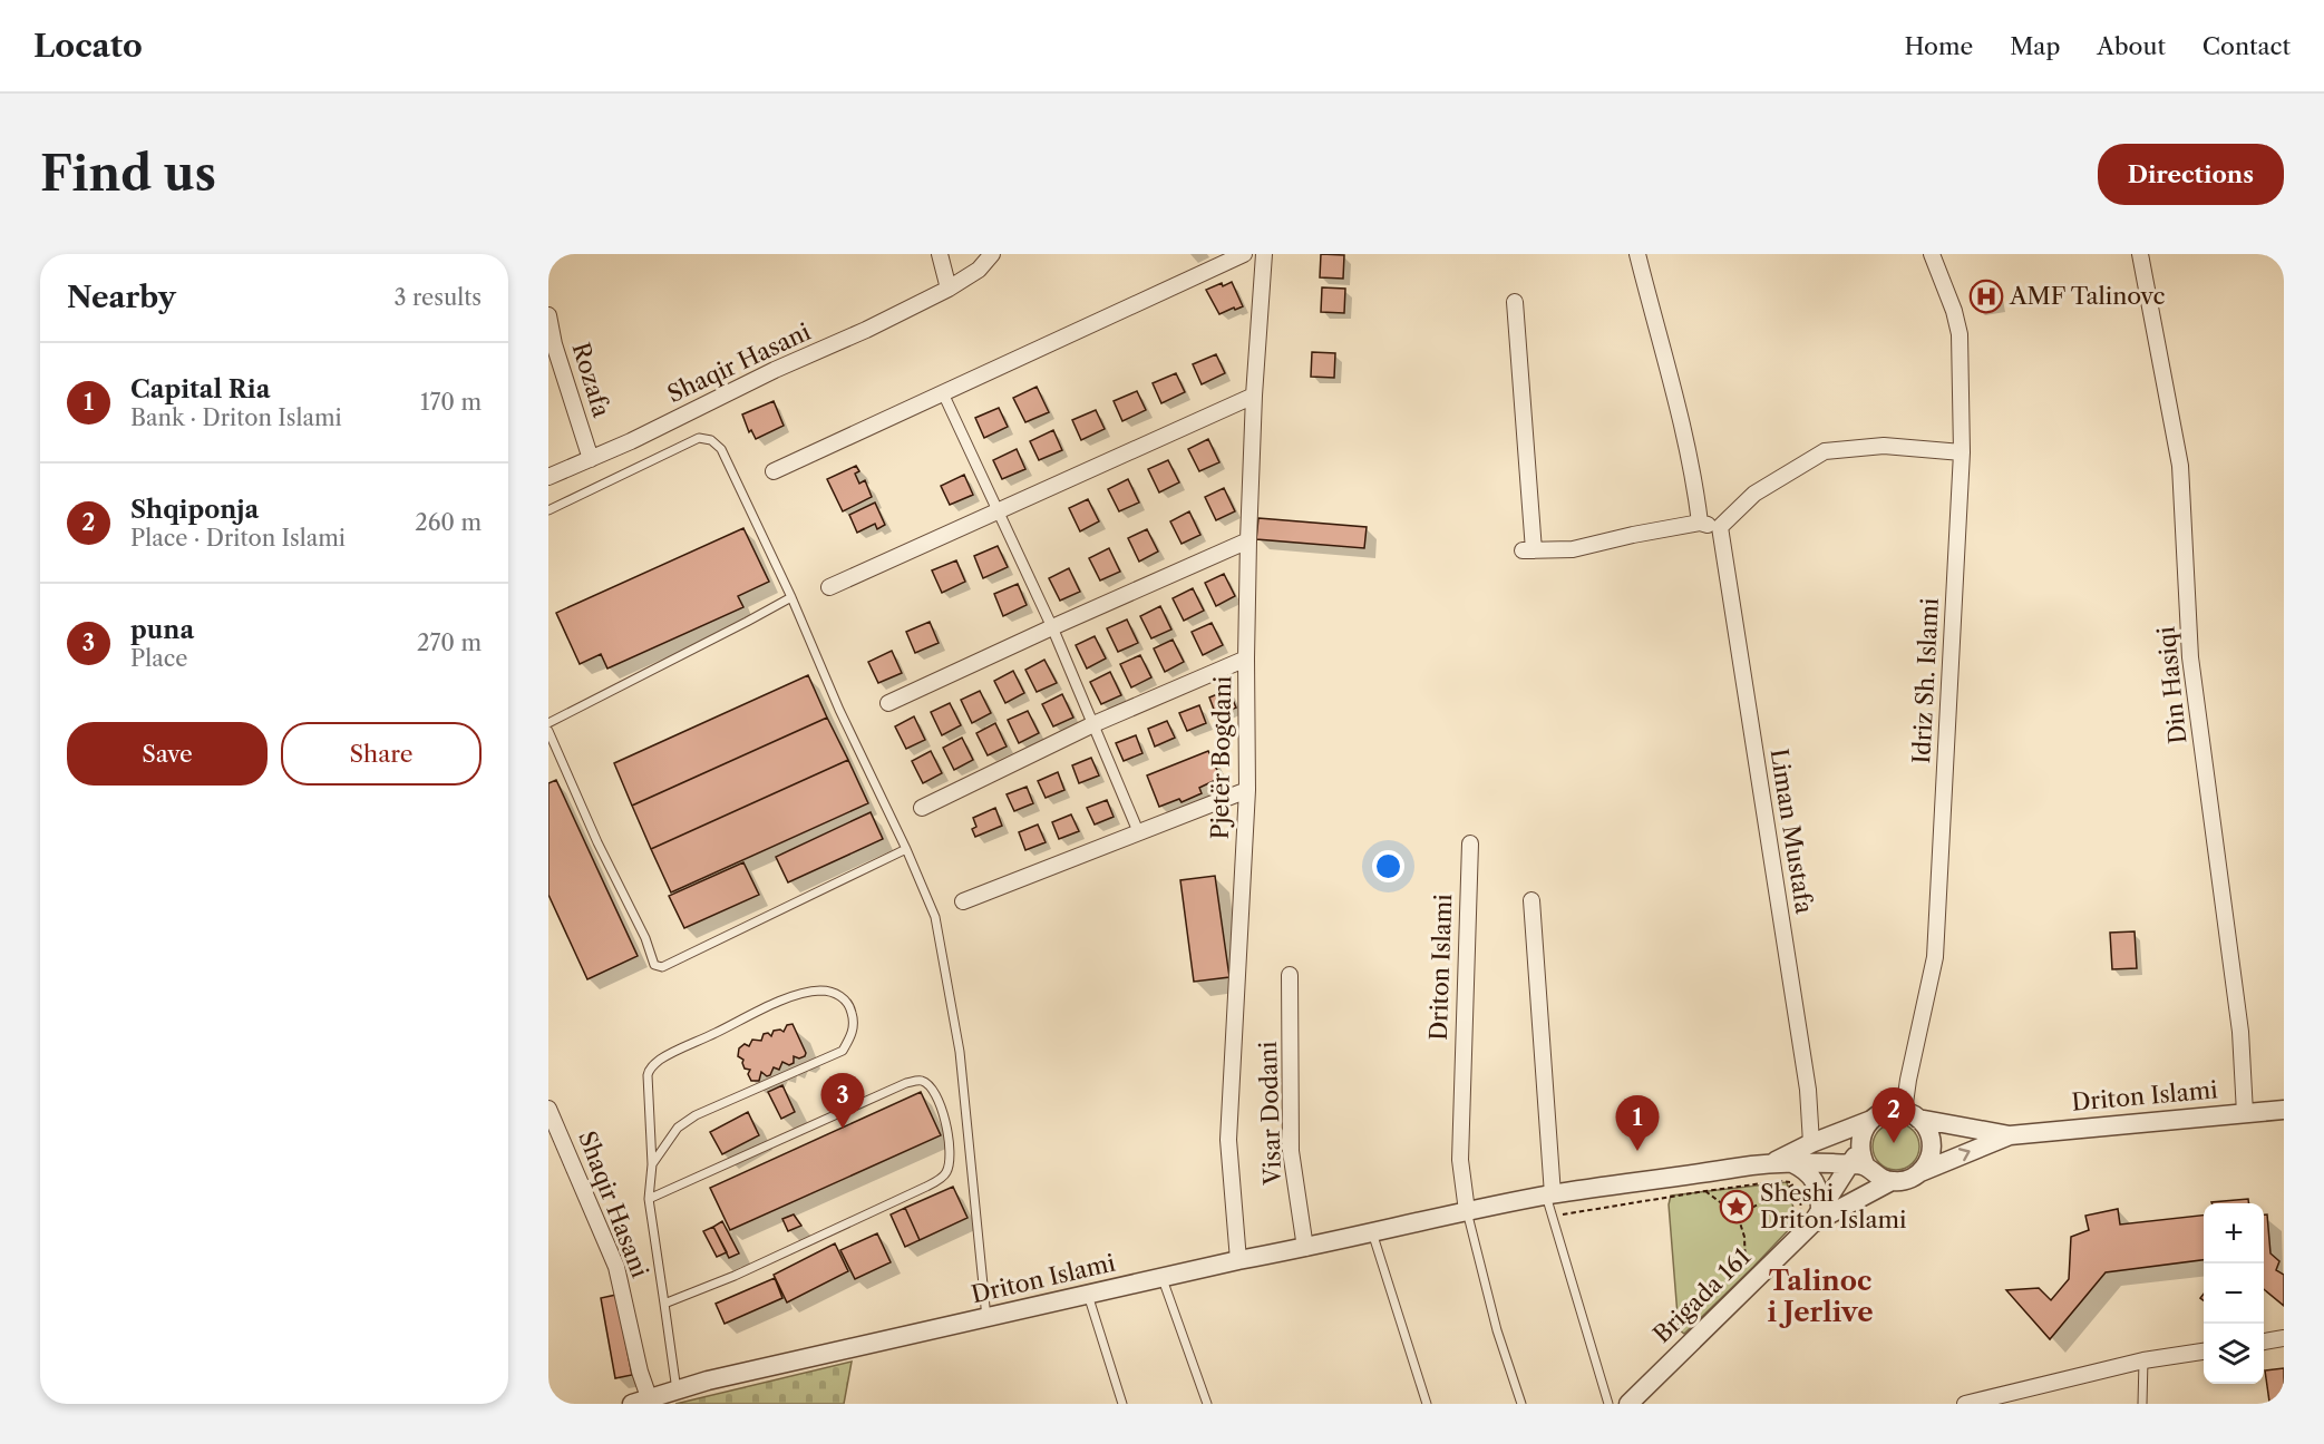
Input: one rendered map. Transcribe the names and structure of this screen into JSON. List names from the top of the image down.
{
  "streets": {
    "street": [
      "Shaqir Hasani",
      "Rozafa",
      "Idriz Sh. Islami",
      "Din Hasiqi",
      "Pjetër Bogdani",
      "Liman Mustafa",
      "Driton Islami",
      "Visar Dodani",
      "Brigada 161"
    ]
  },
  "crossings": [
    ["Shaqir Hasani", "Rozafa"],
    ["Shaqir Hasani", "Driton Islami"],
    ["Idriz Sh. Islami", "Driton Islami"],
    ["Idriz Sh. Islami", "Brigada 161"],
    ["Din Hasiqi", "Driton Islami"],
    ["Pjetër Bogdani", "Driton Islami"],
    ["Liman Mustafa", "Driton Islami"],
    ["Driton Islami", "Visar Dodani"],
    ["Driton Islami", "Brigada 161"]
  ],
  "districts": ["Talinoc i Jerlive"],
  "places": {
    "hospital": ["AMF Talinovc"],
    "place": ["Sheshi Driton Islami"]
  },
  "page": {
    "header": "Locato",
    "nav": [
      "Home",
      "Map",
      "About",
      "Contact"
    ],
    "buttons": [
      "Directions",
      ["Save", "Share"]
    ],
    "title": "Find us",
    "heading": ["Nearby", "3 results"],
    "list": [
      {
        "mark": "1",
        "name": "Capital Ria",
        "note": "Bank · Driton Islami",
        "value": "170 m"
      },
      {
        "mark": "2",
        "name": "Shqiponja",
        "note": "Place · Driton Islami",
        "value": "260 m"
      },
      {
        "mark": "3",
        "name": "puna",
        "note": "Place",
        "value": "270 m"
      }
    ],
    "pins": ["3", "2", "1"],
    "map_buttons": ["+", "−"]
  }
}
